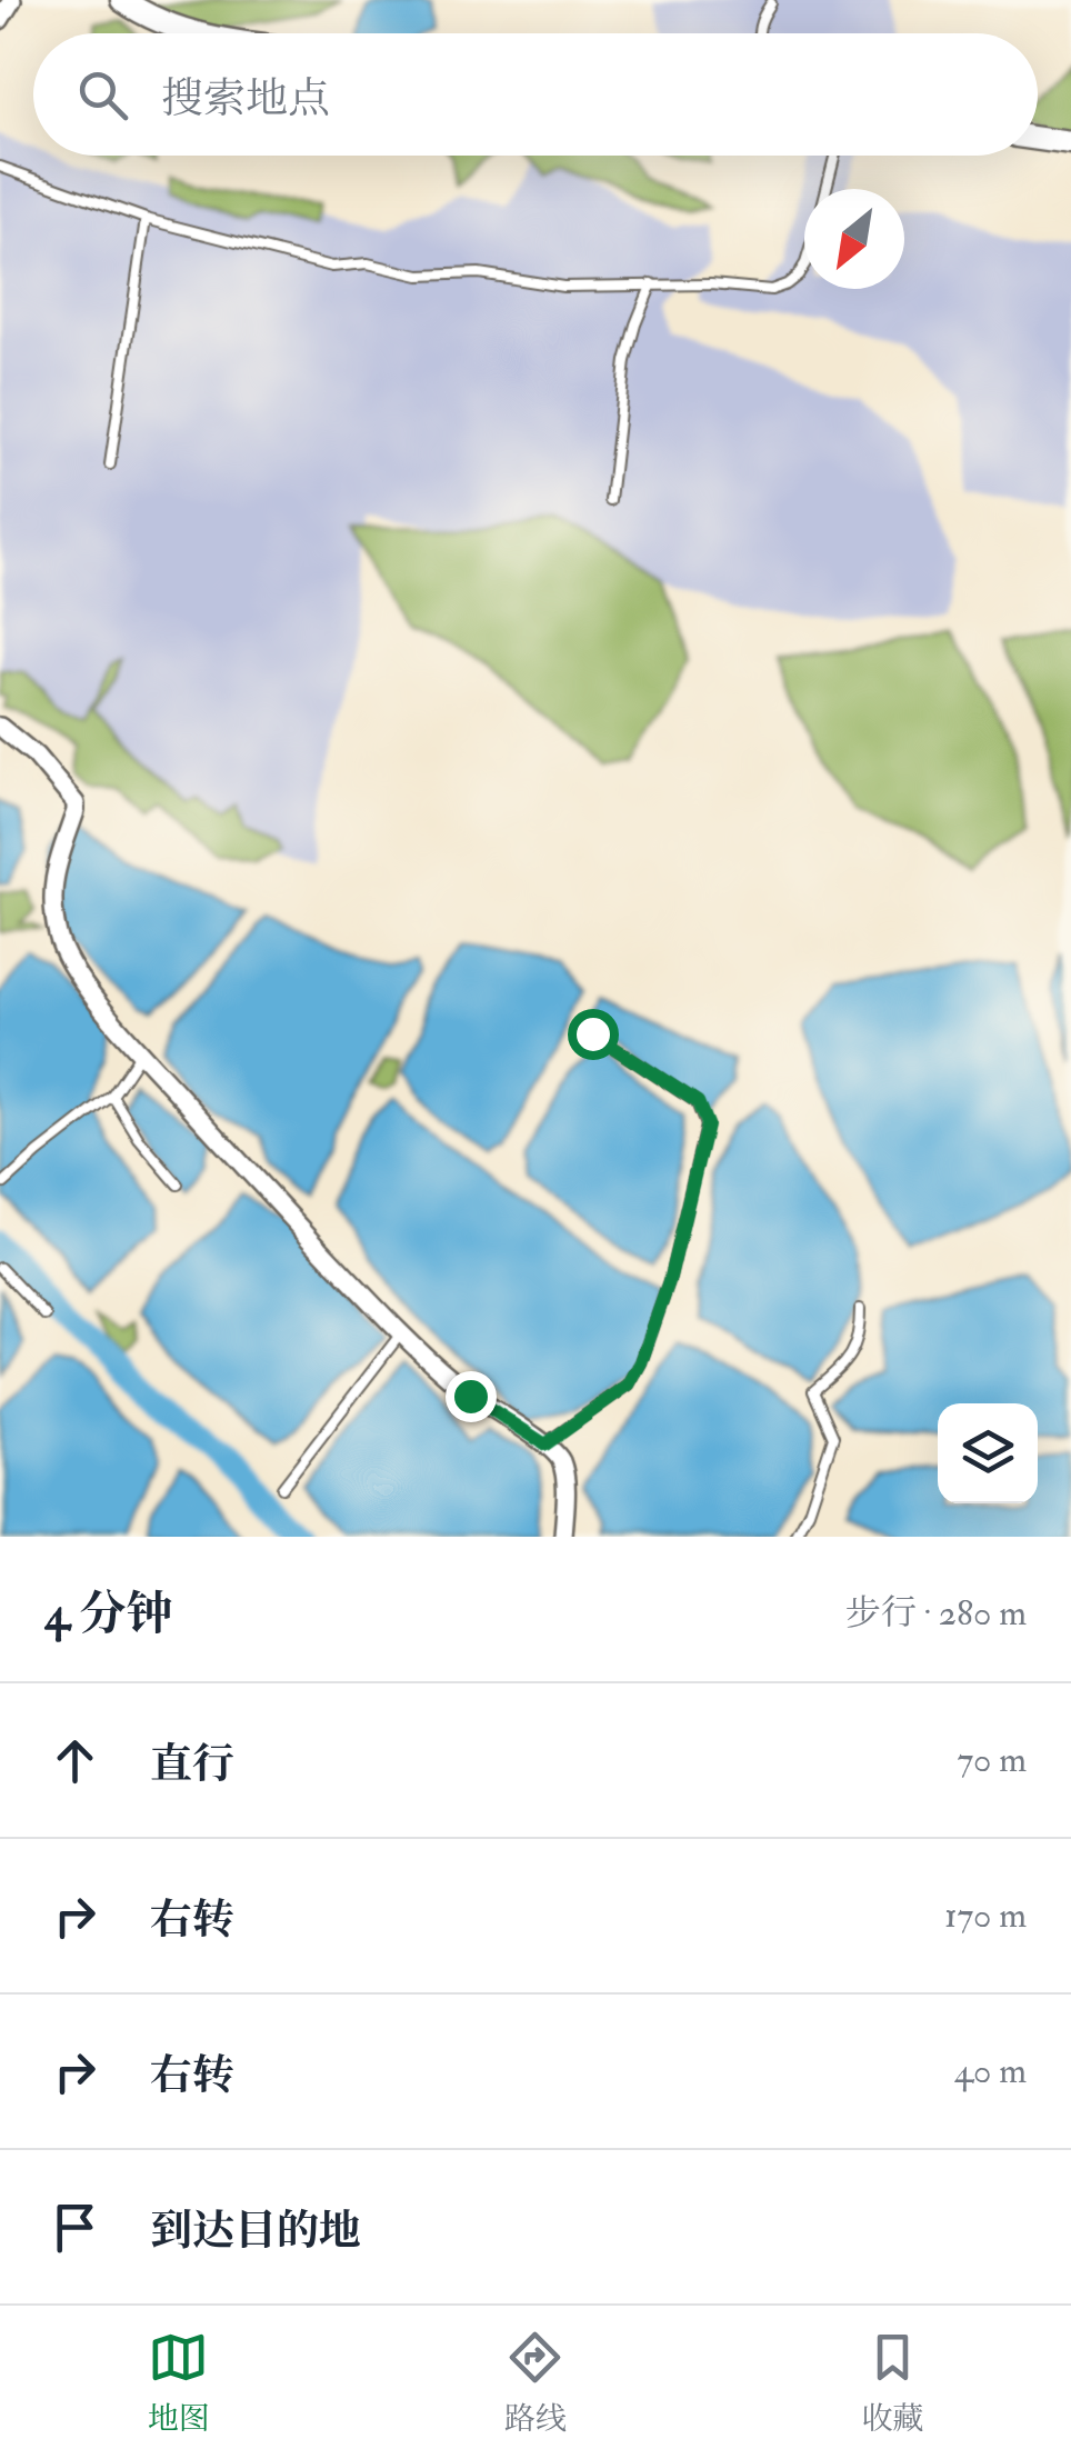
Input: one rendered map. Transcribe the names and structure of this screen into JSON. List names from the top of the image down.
{
  "north": "bottom left",
  "page": {
    "search": "搜索地点",
    "heading": ["4 分钟", "步行 · 280 m"],
    "list": [
      ["直行", "70 m"],
      ["右转", "170 m"],
      ["右转", "40 m"],
      "到达目的地"
    ],
    "nav": ["地图", "路线", "收藏"]
  }
}
